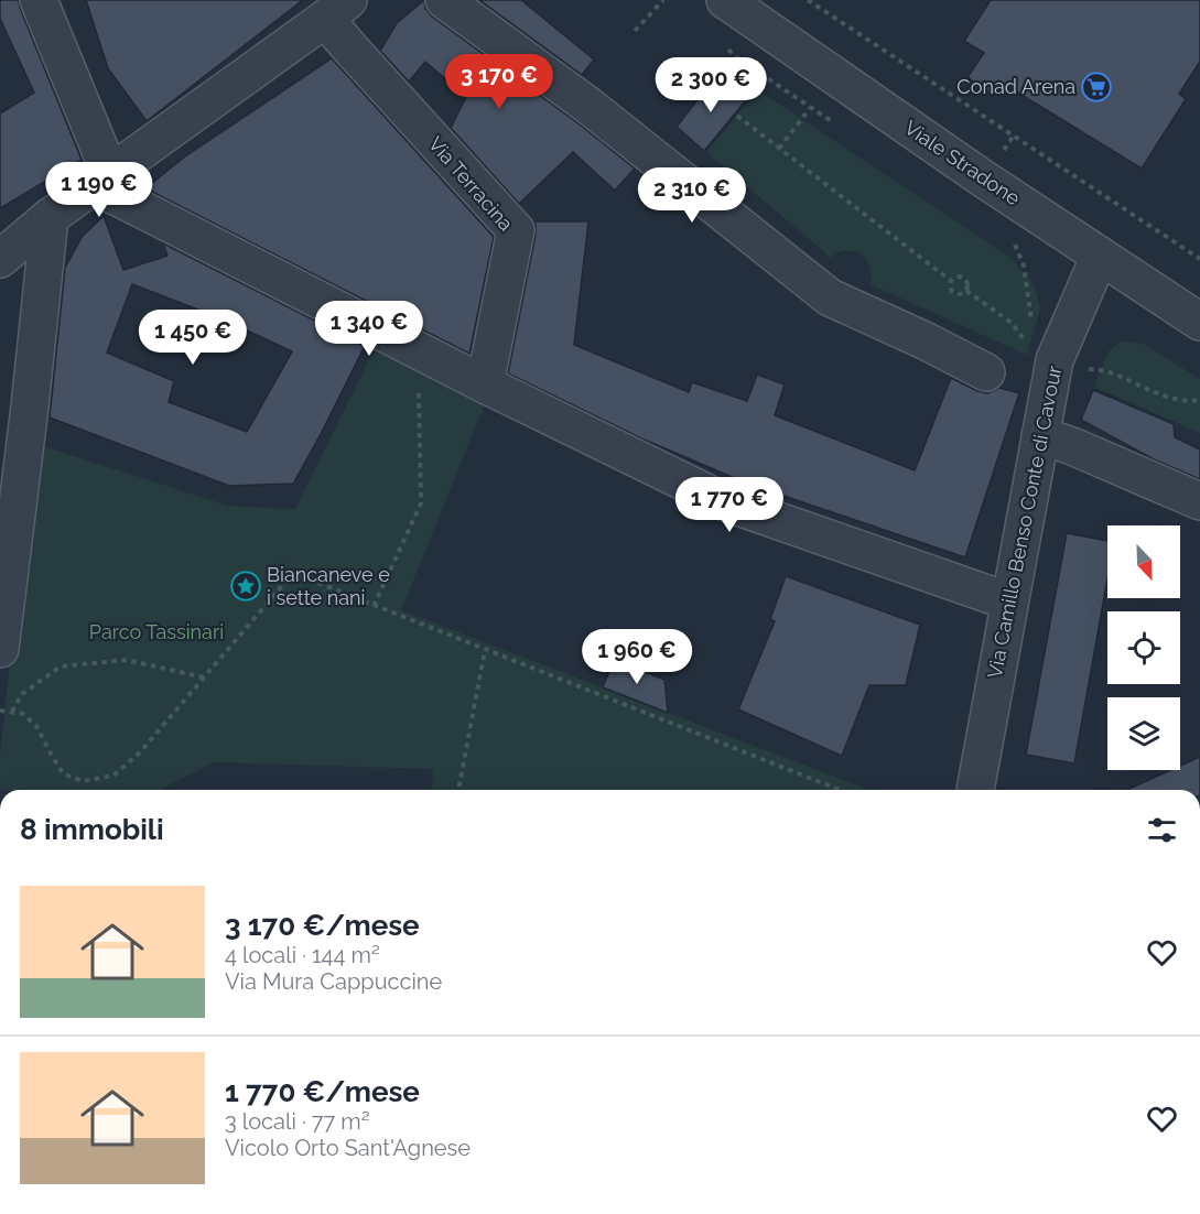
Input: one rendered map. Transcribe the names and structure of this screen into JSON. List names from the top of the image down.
{
  "streets": {
    "street": ["Viale Stradone", "Via Terracina", "Via Camillo Benso Conte di Cavour"]
  },
  "crossings": [
    ["Viale Stradone", "Via Camillo Benso Conte di Cavour"]
  ],
  "parks": ["Parco Tassinari"],
  "places": {
    "supermarket": ["Conad Arena"],
    "place": ["Biancaneve e i sette nani"]
  },
  "north": "bottom right",
  "page": {
    "price": [
      "3 170 €",
      "2 300 €",
      "1 190 €",
      "2 310 €",
      "1 340 €",
      "1 450 €",
      "1 770 €",
      "1 960 €"
    ],
    "heading": "8 immobili",
    "list": [
      {
        "name": "3 170 €/mese",
        "note": "4 locali · 144 m² · Via Mura Cappuccine"
      },
      {
        "name": "1 770 €/mese",
        "note": "3 locali · 77 m² · Vicolo Orto Sant'Agnese"
      }
    ]
  }
}
